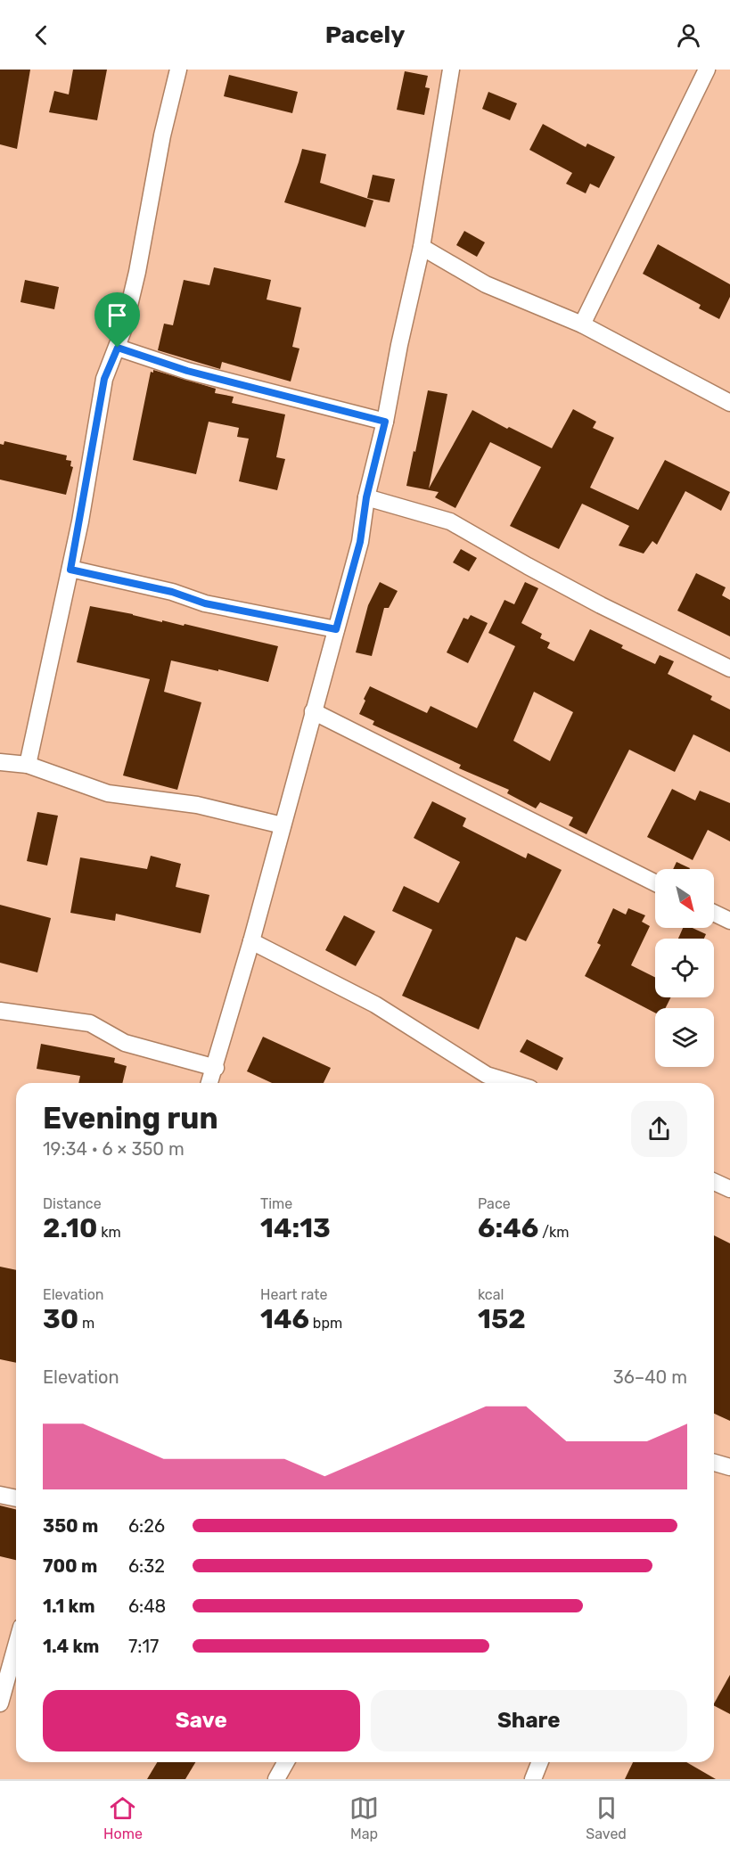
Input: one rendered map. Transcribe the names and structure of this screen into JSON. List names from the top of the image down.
{
  "north": "bottom right",
  "page": {
    "header": "Pacely",
    "heading": ["Evening run", "19:34 · 6 × 350 m"],
    "stats": [
      ["Distance", "2.10 km"],
      ["Time", "14:13"],
      ["Pace", "6:46 /km"],
      ["Elevation", "30 m"],
      ["Heart rate", "146 bpm"],
      ["kcal", "152"]
    ],
    "chart": ["Elevation", "36–40 m"],
    "list": [
      {
        "name": "350 m",
        "note": "6:26"
      },
      {
        "name": "700 m",
        "note": "6:32"
      },
      {
        "name": "1.1 km",
        "note": "6:48"
      },
      {
        "name": "1.4 km",
        "note": "7:17"
      }
    ],
    "buttons": ["Save", "Share"],
    "tabs": ["Home", "Map", "Saved"]
  }
}
